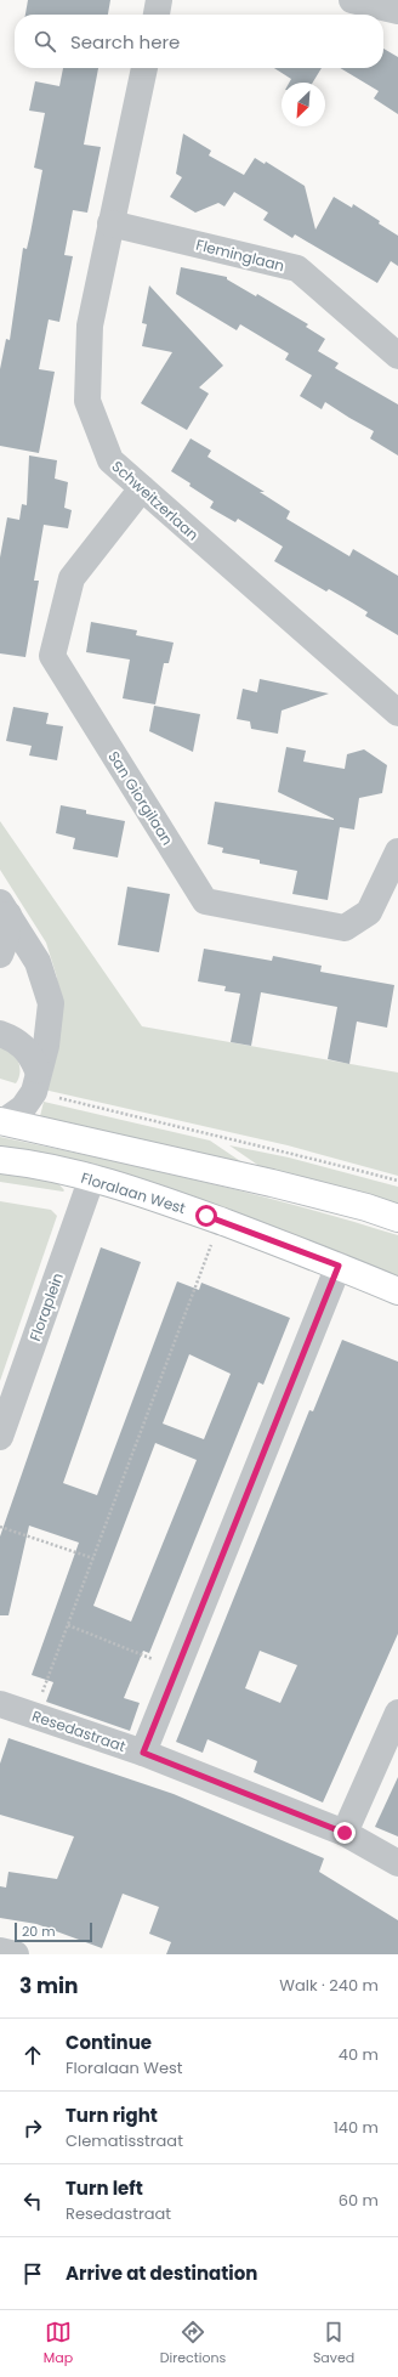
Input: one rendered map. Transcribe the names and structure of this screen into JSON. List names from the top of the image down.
{
  "streets": {
    "main road": ["Floralaan West"],
    "street": [
      "Fleminglaan",
      "Schweitzerlaan",
      "San Giorgilaan",
      "Floraplein",
      "Resedastraat"
    ]
  },
  "crossings": [
    ["Fleminglaan", "Schweitzerlaan"],
    ["Schweitzerlaan", "San Giorgilaan"],
    ["Floralaan West", "Floraplein"]
  ],
  "scale_bar": "20 m",
  "north": "bottom left",
  "page": {
    "search": "Search here",
    "scale": "20 m",
    "heading": ["3 min", "Walk · 240 m"],
    "list": [
      ["Continue", "Floralaan West", "40 m"],
      ["Turn right", "Clematisstraat", "140 m"],
      ["Turn left", "Resedastraat", "60 m"],
      "Arrive at destination"
    ],
    "nav": ["Map", "Directions", "Saved"]
  }
}
